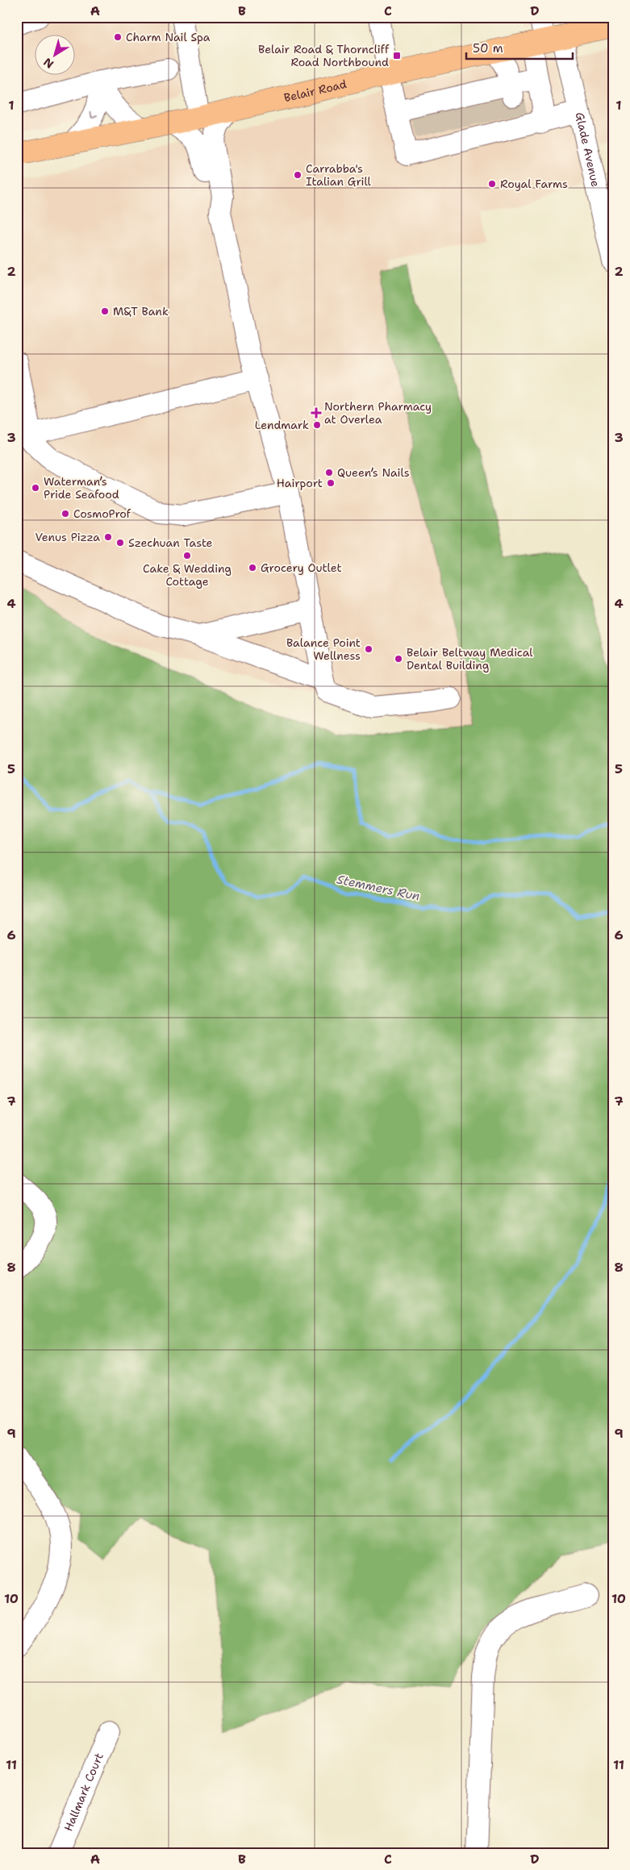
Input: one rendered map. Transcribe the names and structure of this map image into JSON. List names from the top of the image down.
{
  "streets": {
    "main road": ["Belair Road"],
    "street": ["Glade Avenue", "Hallmark Court"]
  },
  "crossings": [
    ["Belair Road", "Glade Avenue"]
  ],
  "water": ["Stemmers Run"],
  "places": {
    "other": [
      "Charm Nail Spa",
      "Carrabba's Italian Grill",
      "Royal Farms",
      "M&T Bank",
      "Lendmark",
      "Queen’s Nails",
      "Hairport",
      "Waterman’s Pride Seafood",
      "CosmoProf",
      "Venus Pizza",
      "Szechuan Taste",
      "Cake & Wedding Cottage",
      "Grocery Outlet",
      "Balance Point Wellness",
      "Belair Beltway Medical Dental Building"
    ],
    "transit": ["Belair Road & Thorncliff Road Northbound"],
    "health": ["Northern Pharmacy at Overlea"]
  },
  "scale_bar": "50 m",
  "north": "bottom left",
  "grid": {
    "columns": [
      "A",
      "B",
      "C",
      "D"
    ],
    "rows": [
      "1",
      "2",
      "3",
      "4",
      "5",
      "6",
      "7",
      "8",
      "9",
      "10",
      "11"
    ]
  }
}
